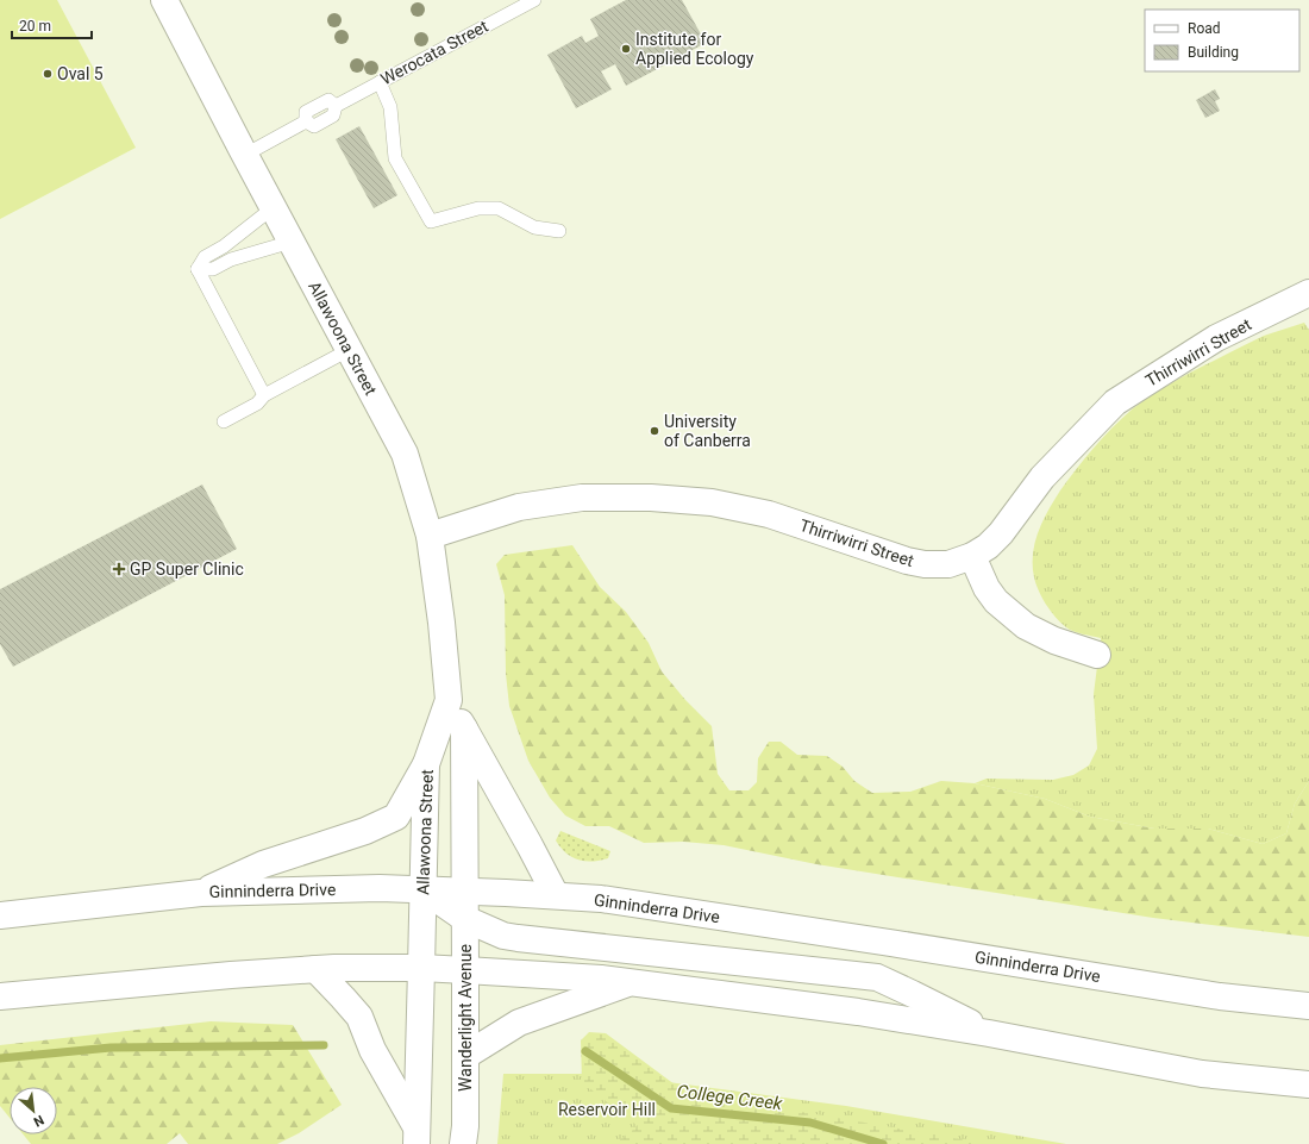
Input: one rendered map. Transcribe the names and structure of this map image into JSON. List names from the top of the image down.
{
  "streets": {
    "main road": [
      "Allawoona Street",
      "Thirriwirri Street",
      "Ginninderra Drive",
      "Wanderlight Avenue"
    ],
    "lane": ["Werocata Street"]
  },
  "crossings": [
    ["Werocata Street", "Allawoona Street"],
    ["Allawoona Street", "Thirriwirri Street"],
    ["Allawoona Street", "Ginninderra Drive"],
    ["Allawoona Street", "Wanderlight Avenue"],
    ["Ginninderra Drive", "Wanderlight Avenue"]
  ],
  "water": ["College Creek"],
  "parks": ["Reservoir Hill"],
  "places": {
    "other": ["Institute for Applied Ecology", "Oval 5", "University of Canberra"],
    "health": ["GP Super Clinic"]
  },
  "legend": ["Road", "Building"],
  "scale_bar": "20 m",
  "north": "bottom right"
}
